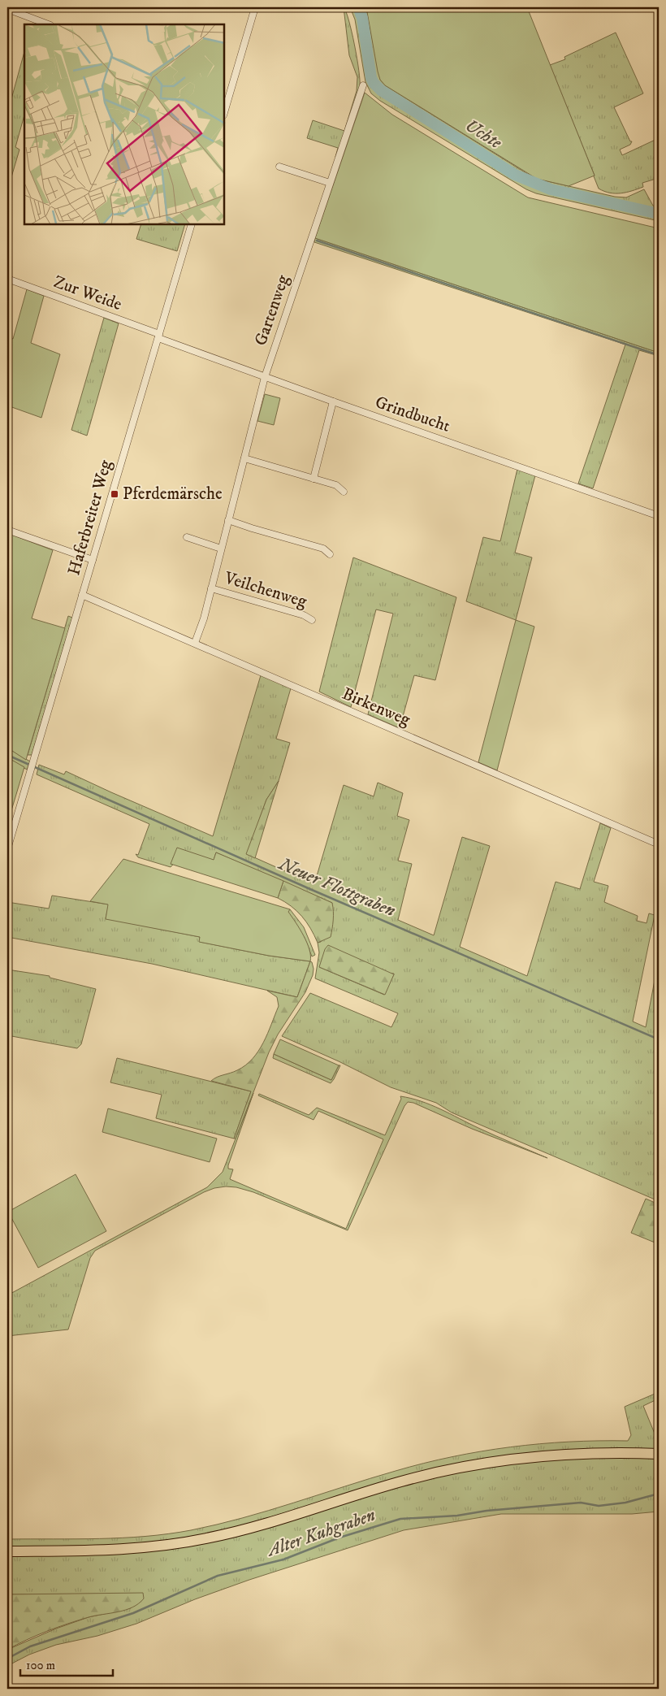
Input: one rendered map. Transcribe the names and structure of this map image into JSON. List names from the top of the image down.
{
  "streets": {
    "street": [
      "Zur Weide",
      "Gartenweg",
      "Grindbucht",
      "Haferbreiter Weg",
      "Veilchenweg",
      "Birkenweg"
    ]
  },
  "crossings": [
    ["Zur Weide", "Grindbucht"],
    ["Zur Weide", "Haferbreiter Weg"],
    ["Gartenweg", "Grindbucht"],
    ["Gartenweg", "Veilchenweg"],
    ["Gartenweg", "Birkenweg"],
    ["Grindbucht", "Haferbreiter Weg"],
    ["Haferbreiter Weg", "Birkenweg"]
  ],
  "water": ["Uchte", "Neuer Flottgraben", "Alter Kuhgraben"],
  "places": {
    "transit": ["Pferdemärsche"]
  },
  "scale_bar": "100 m"
}
